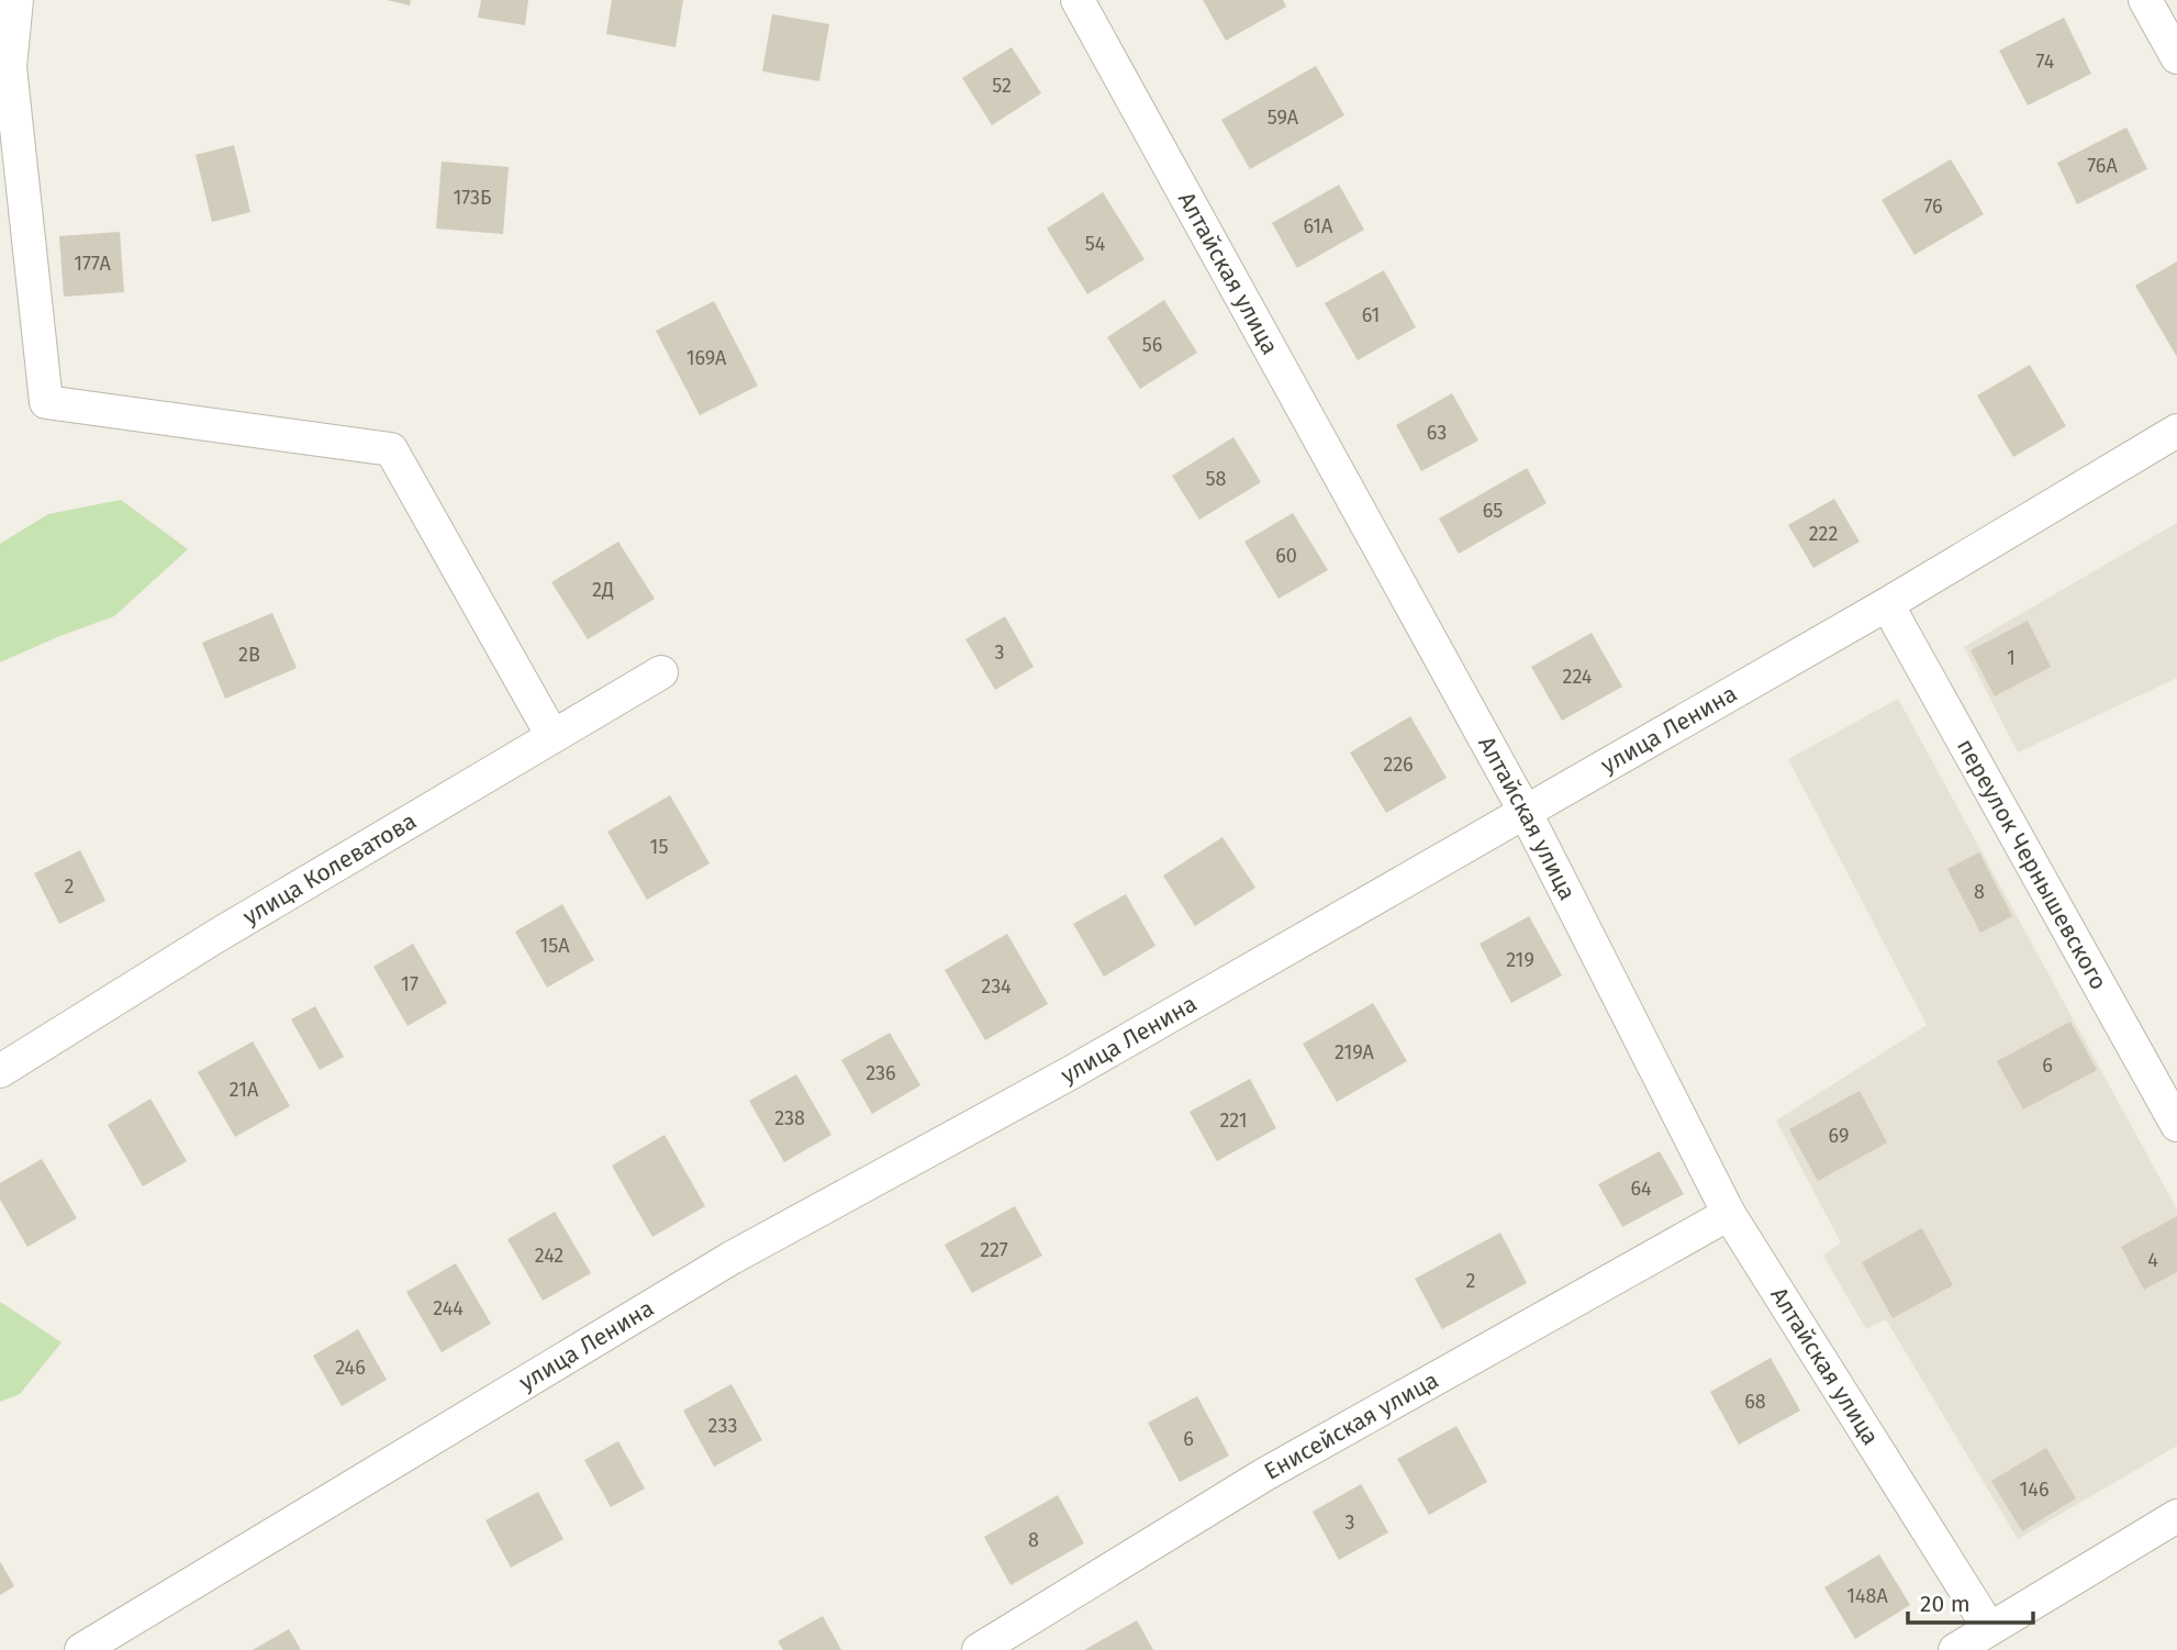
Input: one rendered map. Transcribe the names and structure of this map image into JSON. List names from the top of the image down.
{
  "streets": {
    "street": [
      "Алтайская улица",
      "улица Ленина",
      "переулок Чернышевского",
      "улица Колеватова",
      "Енисейская улица"
    ]
  },
  "crossings": [
    ["Алтайская улица", "улица Ленина"],
    ["Алтайская улица", "Енисейская улица"],
    ["улица Ленина", "переулок Чернышевского"]
  ],
  "house_numbers": [
    "74",
    "52",
    "59А",
    "76А",
    "173Б",
    "76",
    "61А",
    "54",
    "177А",
    "61",
    "56",
    "169А",
    "63",
    "58",
    "65",
    "222",
    "60",
    "2Д",
    "3",
    "2В",
    "1",
    "224",
    "226",
    "15",
    "2",
    "8",
    "15А",
    "219",
    "17",
    "234",
    "219А",
    "6",
    "236",
    "21А",
    "238",
    "221",
    "69",
    "64",
    "227",
    "242",
    "4",
    "2",
    "244",
    "246",
    "68",
    "233",
    "6",
    "146",
    "3",
    "8",
    "148А"
  ],
  "scale_bar": "20 m"
}
